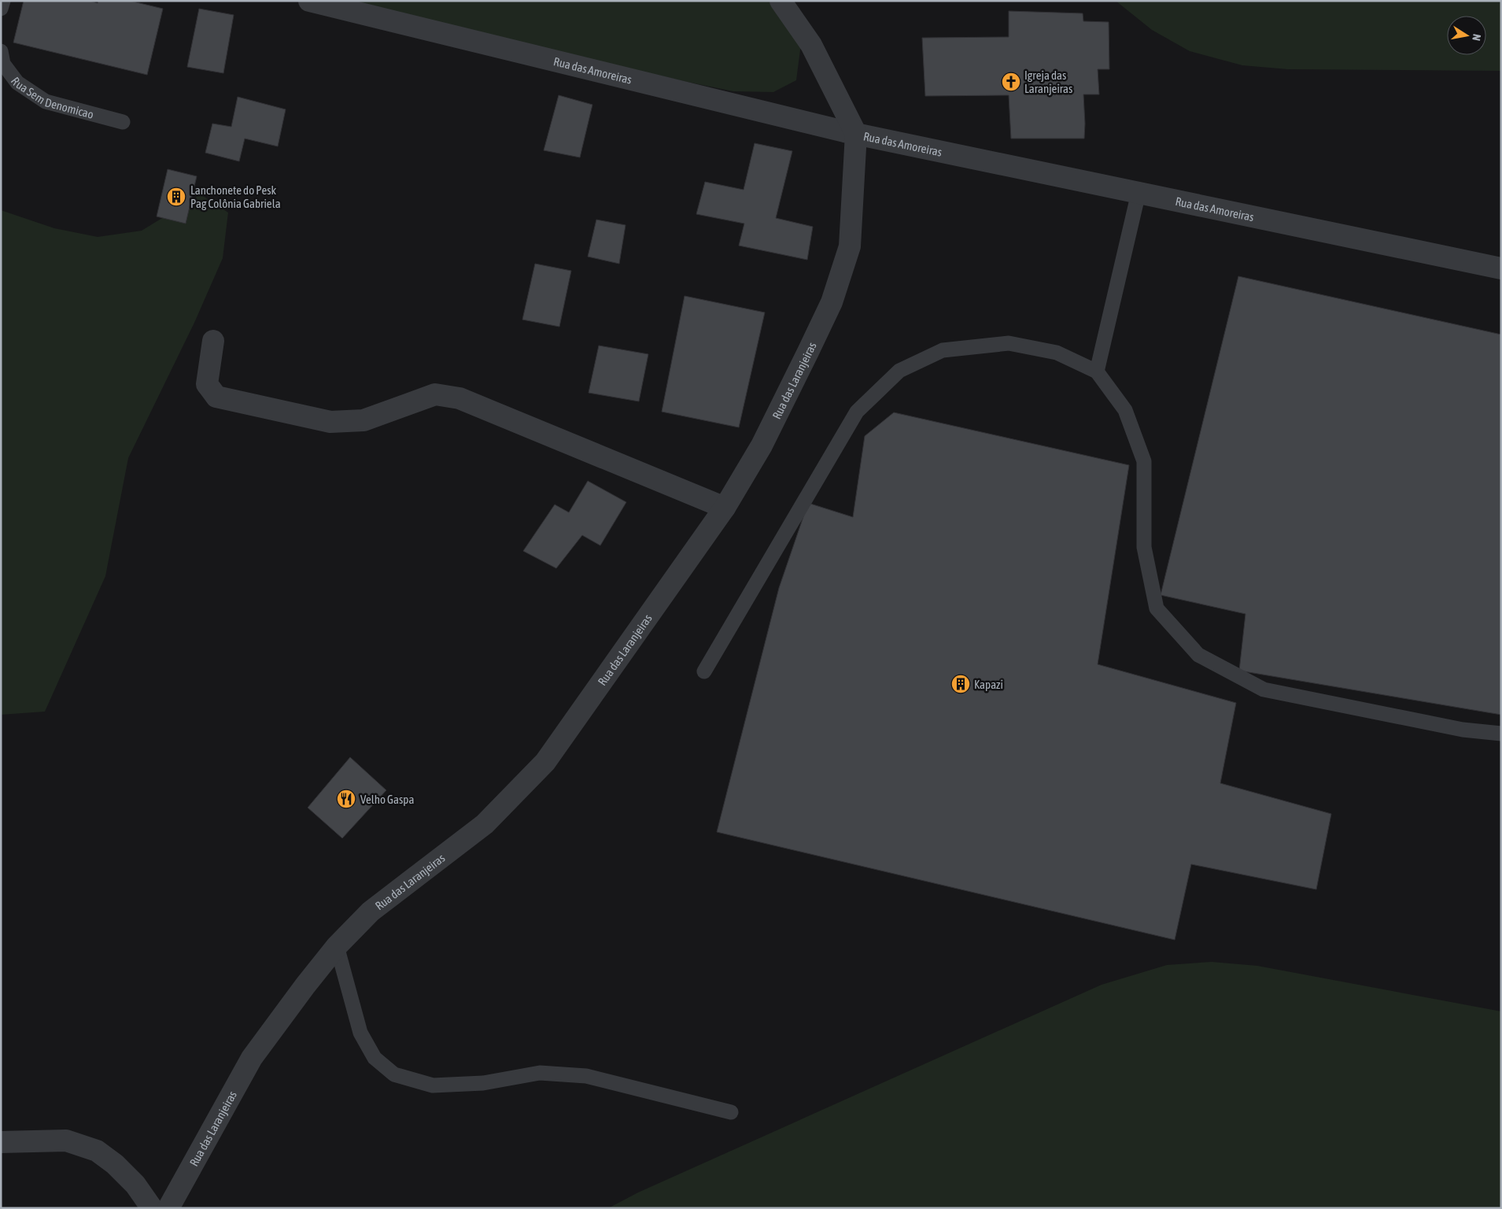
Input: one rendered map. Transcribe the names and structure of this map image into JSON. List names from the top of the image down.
{
  "streets": {
    "street": ["Rua das Amoreiras", "Rua das Laranjeiras"],
    "lane": ["Rua Sem Denomicao"]
  },
  "crossings": [
    ["Rua das Amoreiras", "Rua das Laranjeiras"]
  ],
  "places": {
    "church": ["Igreja das Laranjeiras"],
    "building": ["Lanchonete do Pesk Pag Colônia Gabriela", "Kapazi"],
    "restaurant": ["Velho Gaspa"]
  },
  "north": "right"
}
